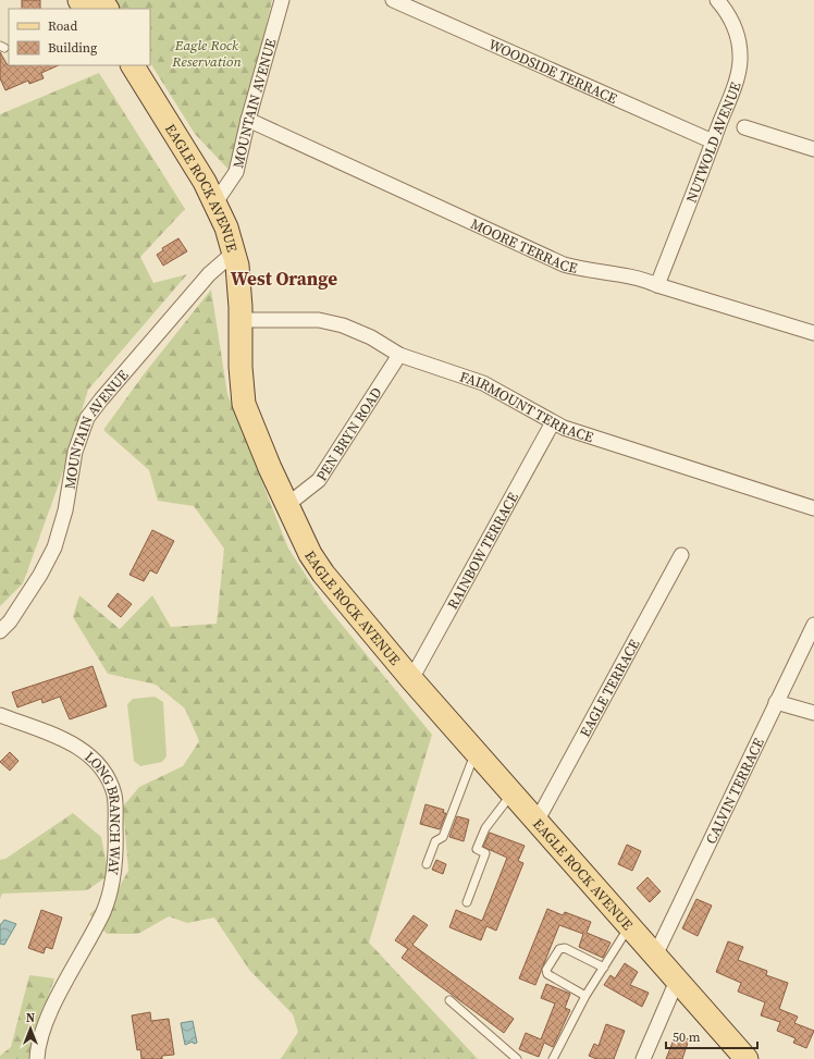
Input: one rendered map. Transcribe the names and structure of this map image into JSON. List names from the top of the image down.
{
  "streets": {
    "main road": ["EAGLE ROCK AVENUE"],
    "street": [
      "WOODSIDE TERRACE",
      "MOUNTAIN AVENUE",
      "NUTWOLD AVENUE",
      "MOORE TERRACE",
      "FAIRMOUNT TERRACE",
      "PEN BRYN ROAD",
      "RAINBOW TERRACE",
      "EAGLE TERRACE",
      "CALVIN TERRACE",
      "LONG BRANCH WAY"
    ]
  },
  "crossings": [
    ["WOODSIDE TERRACE", "NUTWOLD AVENUE"],
    ["MOUNTAIN AVENUE", "EAGLE ROCK AVENUE"],
    ["MOUNTAIN AVENUE", "MOORE TERRACE"],
    ["NUTWOLD AVENUE", "MOORE TERRACE"],
    ["EAGLE ROCK AVENUE", "FAIRMOUNT TERRACE"],
    ["EAGLE ROCK AVENUE", "PEN BRYN ROAD"],
    ["EAGLE ROCK AVENUE", "RAINBOW TERRACE"],
    ["EAGLE ROCK AVENUE", "EAGLE TERRACE"],
    ["EAGLE ROCK AVENUE", "CALVIN TERRACE"],
    ["FAIRMOUNT TERRACE", "PEN BRYN ROAD"],
    ["FAIRMOUNT TERRACE", "RAINBOW TERRACE"]
  ],
  "districts": ["West Orange"],
  "parks": ["Eagle Rock Reservation"],
  "legend": ["Road", "Building"],
  "scale_bar": "50 m",
  "north": "top"
}
